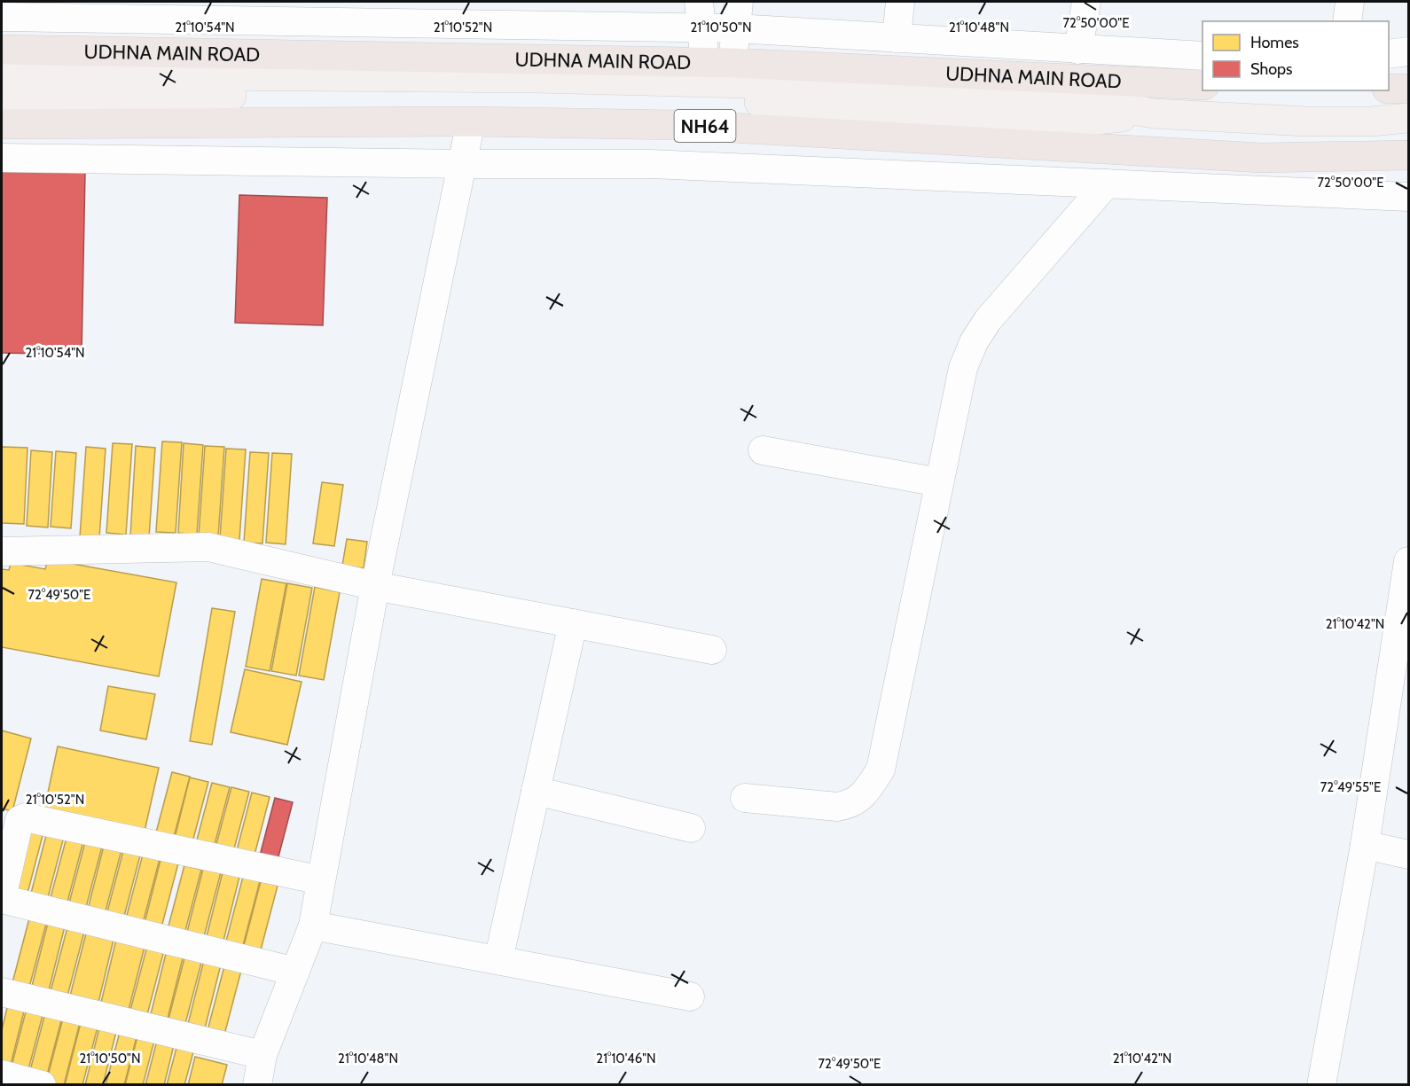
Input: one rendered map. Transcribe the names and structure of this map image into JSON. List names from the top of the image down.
{
  "streets": {
    "highway": ["UDHNA MAIN ROAD", "NH64"]
  },
  "legend": ["Homes", "Shops"],
  "coordinates": [
    "72°50'00\"E",
    "21°10'54\"N",
    "21°10'52\"N",
    "21°10'50\"N",
    "21°10'48\"N",
    "72°49'50\"E",
    "21°10'42\"N",
    "72°49'55\"E",
    "21°10'46\"N"
  ]
}
